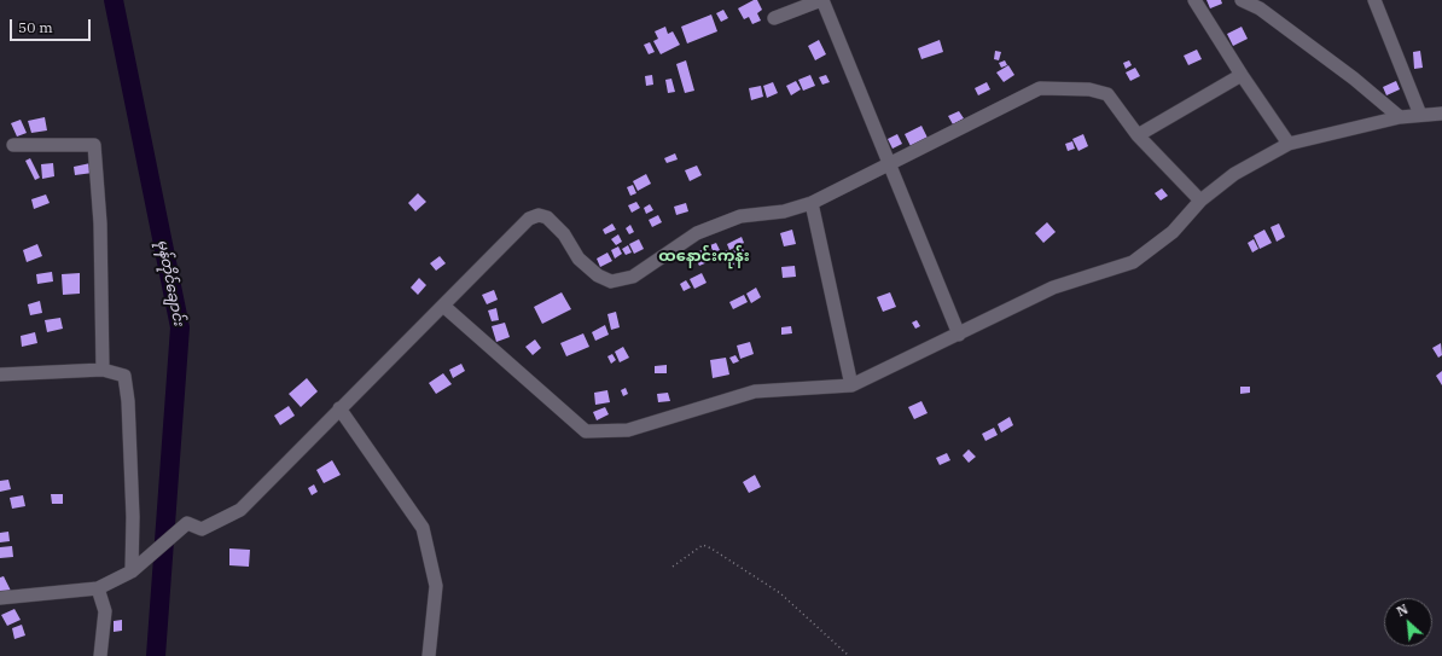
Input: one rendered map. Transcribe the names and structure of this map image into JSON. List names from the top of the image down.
{
  "districts": ["ထနောင်းကုန်း"],
  "water": ["မုန်တိုင်ချောင်း"],
  "scale_bar": "50 m",
  "north": "top left"
}
